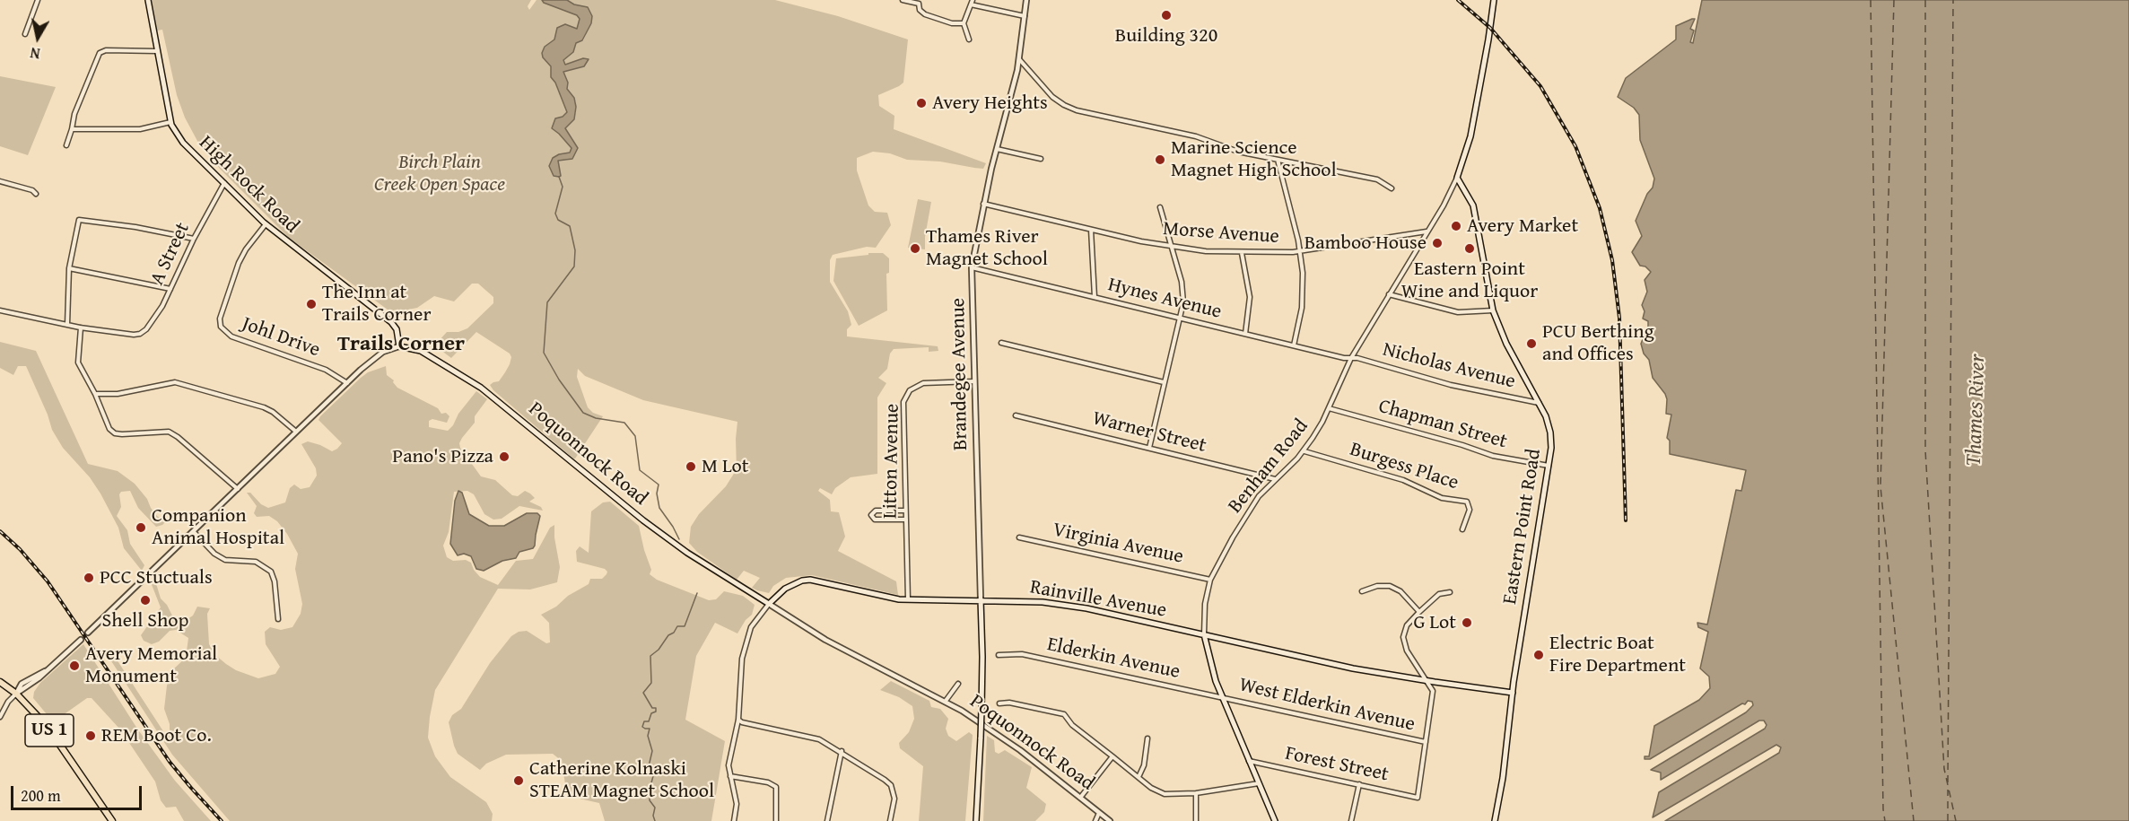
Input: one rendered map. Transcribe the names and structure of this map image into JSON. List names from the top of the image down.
{
  "streets": {
    "main road": [
      "High Rock Road",
      "Poquonnock Road",
      "Benham Road",
      "Eastern Point Road",
      "Rainville Avenue",
      "US 1"
    ],
    "street": [
      "Morse Avenue",
      "A Street",
      "Hynes Avenue",
      "Johl Drive",
      "Nicholas Avenue",
      "Brandegee Avenue",
      "Chapman Street",
      "Warner Street",
      "Litton Avenue",
      "Burgess Place",
      "Virginia Avenue",
      "Elderkin Avenue",
      "West Elderkin Avenue",
      "Forest Street"
    ]
  },
  "crossings": [
    ["High Rock Road", "A Street"],
    ["High Rock Road", "Johl Drive"],
    ["High Rock Road", "Poquonnock Road"],
    ["Morse Avenue", "Brandegee Avenue"],
    ["Morse Avenue", "Benham Road"],
    ["Hynes Avenue", "Nicholas Avenue"],
    ["Hynes Avenue", "Brandegee Avenue"],
    ["Hynes Avenue", "Benham Road"],
    ["Nicholas Avenue", "Benham Road"],
    ["Nicholas Avenue", "Eastern Point Road"],
    ["Brandegee Avenue", "Litton Avenue"],
    ["Brandegee Avenue", "Rainville Avenue"],
    ["Chapman Street", "Benham Road"],
    ["Chapman Street", "Eastern Point Road"],
    ["Warner Street", "Benham Road"],
    ["Poquonnock Road", "Rainville Avenue"],
    ["Litton Avenue", "Rainville Avenue"],
    ["Benham Road", "Burgess Place"],
    ["Benham Road", "Eastern Point Road"],
    ["Benham Road", "Virginia Avenue"],
    ["Benham Road", "Rainville Avenue"],
    ["Benham Road", "Elderkin Avenue"],
    ["Benham Road", "West Elderkin Avenue"],
    ["Benham Road", "Forest Street"],
    ["Eastern Point Road", "Rainville Avenue"],
    ["Elderkin Avenue", "West Elderkin Avenue"],
    ["West Elderkin Avenue", "Forest Street"]
  ],
  "districts": ["Trails Corner"],
  "water": ["Thames River"],
  "parks": ["Birch Plain Creek Open Space"],
  "places": [
    "Building 320",
    "Avery Heights",
    "Marine Science Magnet High School",
    "Avery Market",
    "Bamboo House",
    "Thames River Magnet School",
    "Eastern Point Wine and Liquor",
    "The Inn at Trails Corner",
    "PCU Berthing and Offices",
    "Pano's Pizza",
    "M Lot",
    "Companion Animal Hospital",
    "PCC Stuctuals",
    "Shell Shop",
    "G Lot",
    "Electric Boat Fire Department",
    "Avery Memorial Monument",
    "REM Boot Co.",
    "Catherine Kolnaski STEAM Magnet School"
  ],
  "scale_bar": "200 m",
  "north": "bottom"
}
